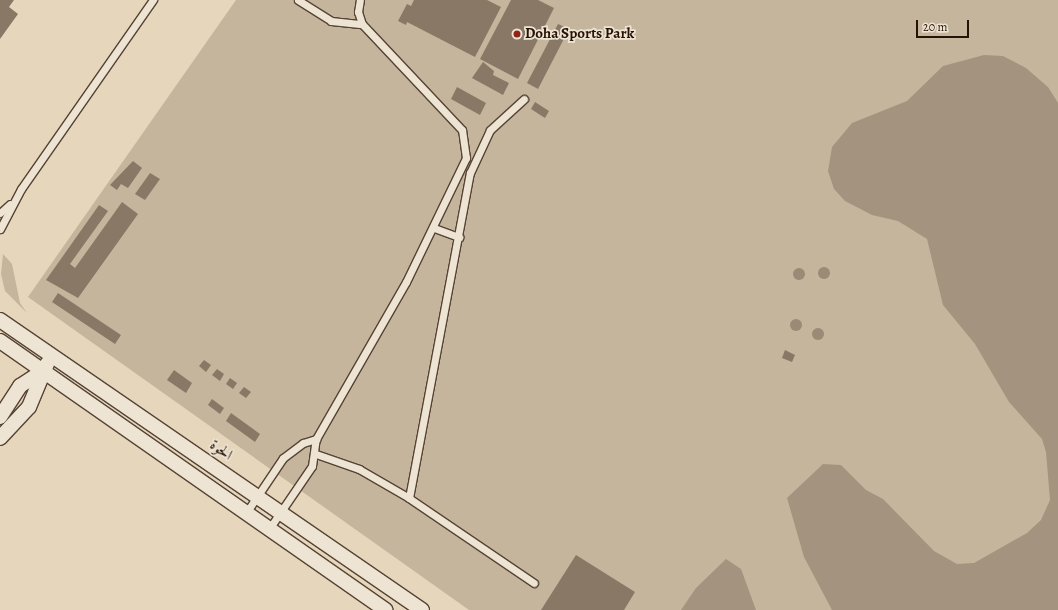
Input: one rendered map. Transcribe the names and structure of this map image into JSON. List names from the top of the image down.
{
  "streets": {
    "street": ["الحوة"]
  },
  "places": ["Doha Sports Park"],
  "scale_bar": "20 m"
}
